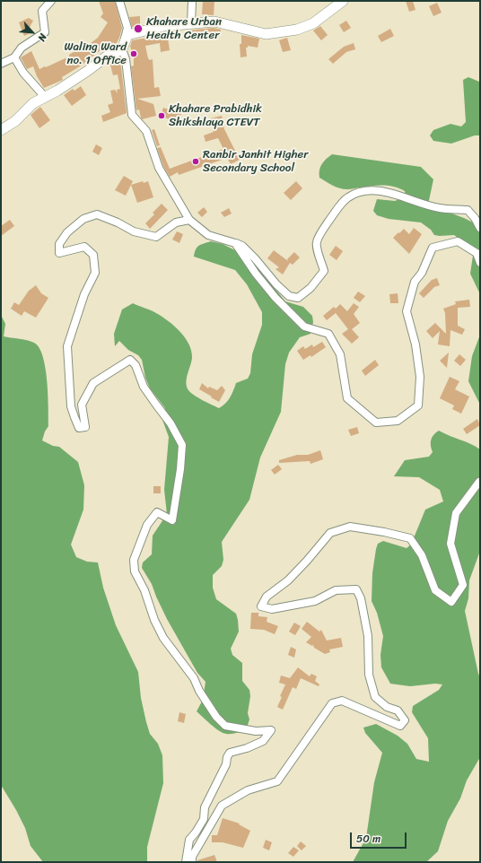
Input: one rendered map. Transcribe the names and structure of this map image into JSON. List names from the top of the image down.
{
  "places": [
    "Khahare Urban Health Center",
    "Waling Ward no. 1 Office",
    "Khahare Prabidhik Shikshlaya CTEVT",
    "Ranbir Janhit Higher Secondary School"
  ],
  "scale_bar": "50 m",
  "north": "bottom right"
}
